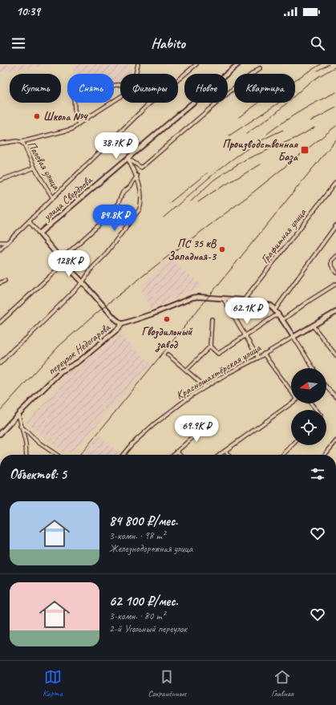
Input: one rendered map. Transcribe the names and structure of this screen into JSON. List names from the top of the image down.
{
  "streets": {
    "street": [
      "Полевая улица",
      "улица Свердлова",
      "Графитная улица",
      "переулок Недогарова",
      "Красношахтёрская улица"
    ]
  },
  "crossings": [
    ["улица Свердлова", "переулок Недогарова"],
    ["Графитная улица", "переулок Недогарова"],
    ["переулок Недогарова", "Красношахтёрская улица"]
  ],
  "places": {
    "other": ["Школа №4", "ПС 35 кВ Западная-3", "Гвоздильный завод"],
    "transit": ["Производственная База"]
  },
  "north": "left",
  "page": {
    "status": "10:39",
    "header": "Habito",
    "chip": [
      "Купить",
      "Снять",
      "Фильтры",
      "Новое",
      "Квартира"
    ],
    "price": [
      "38.7K ₽",
      "84.8K ₽",
      "128K ₽",
      "62.1K ₽",
      "69.9K ₽"
    ],
    "heading": "Объектов: 5",
    "list": [
      {
        "name": "84 800 ₽/мес.",
        "note": "3-комн. · 98 m² · Железнодорожная улица"
      },
      {
        "name": "62 100 ₽/мес.",
        "note": "3-комн. · 80 m² · 2-й Угольный переулок"
      }
    ],
    "tabs": ["Карта", "Сохранённые", "Главная"]
  }
}
